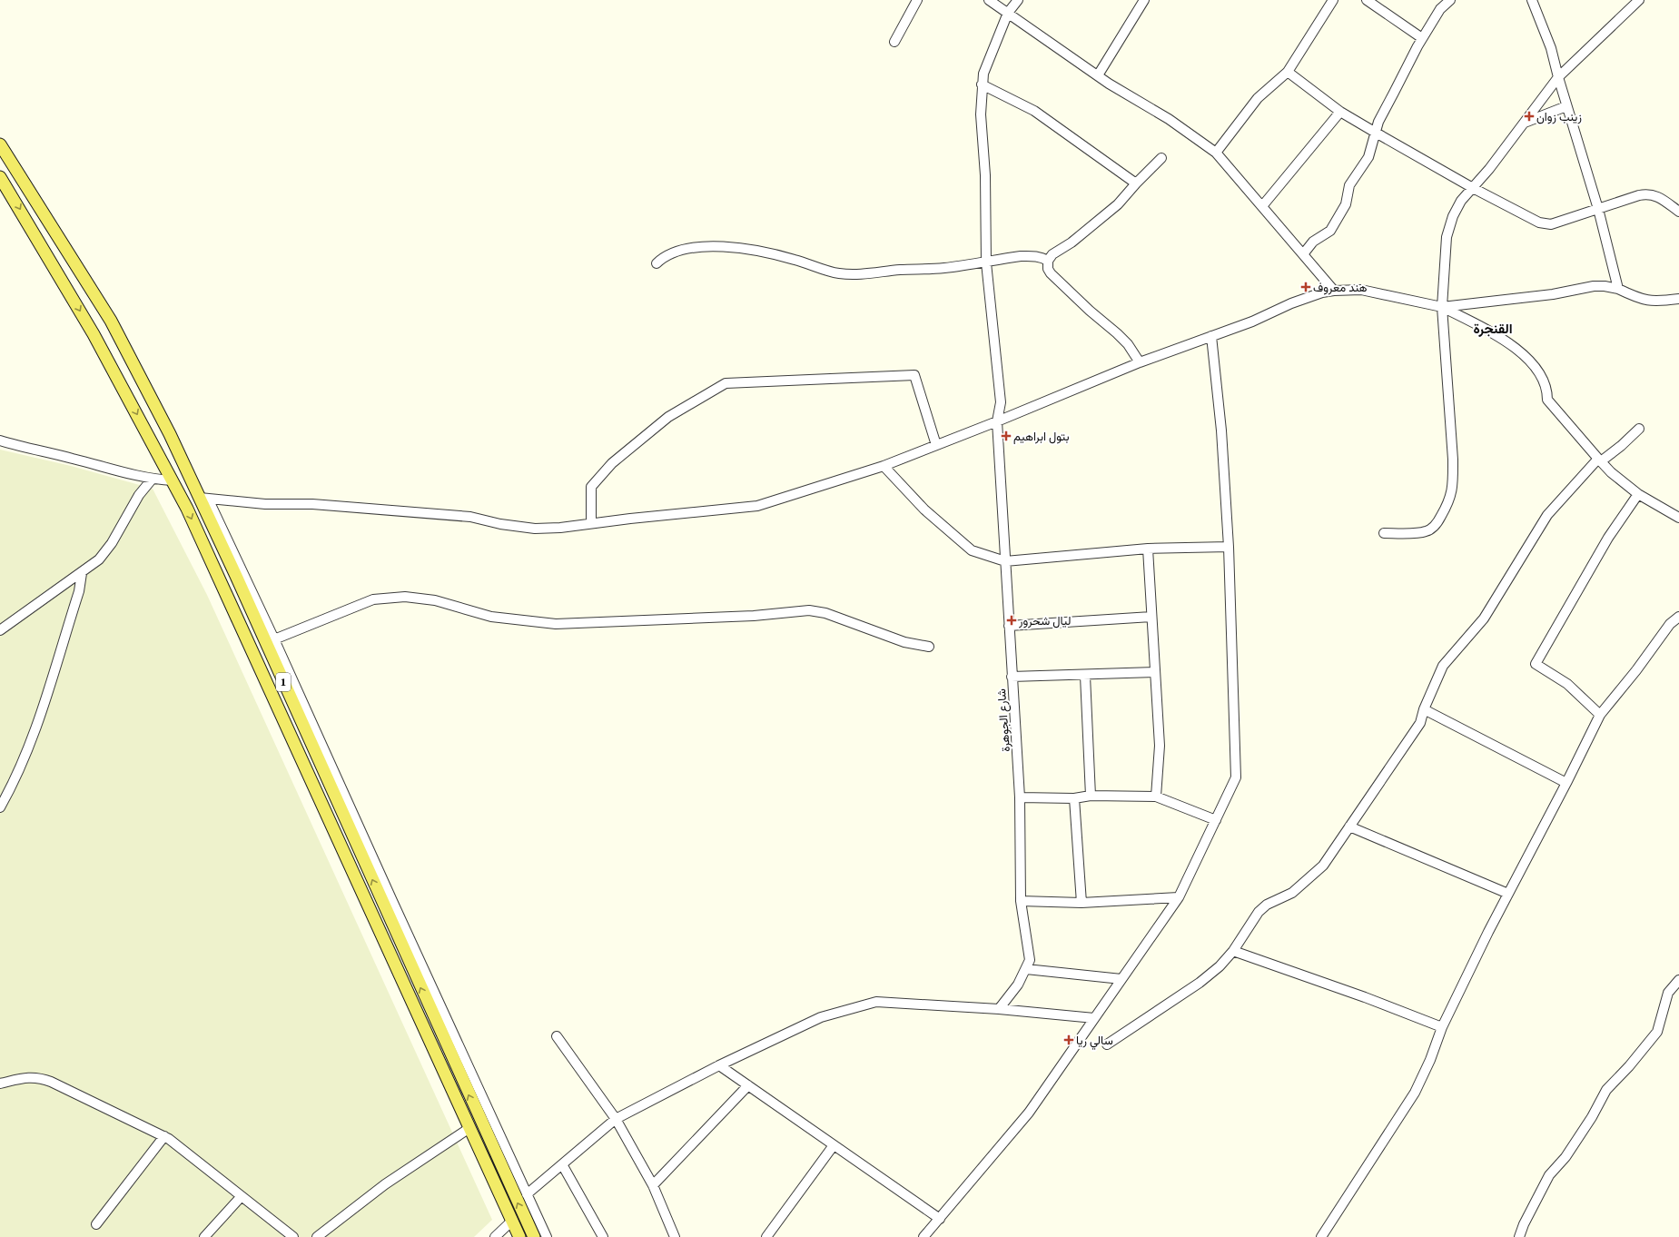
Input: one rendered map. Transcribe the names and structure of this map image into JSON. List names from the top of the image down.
{
  "streets": {
    "main road": ["1"],
    "street": ["شارع الجوهرة"]
  },
  "districts": ["القنجرة"],
  "places": {
    "health": [
      "زينب زوان",
      "هند معروف",
      "بتول ابراهيم",
      "ليال شحرور",
      "سالي ريا"
    ]
  }
}
